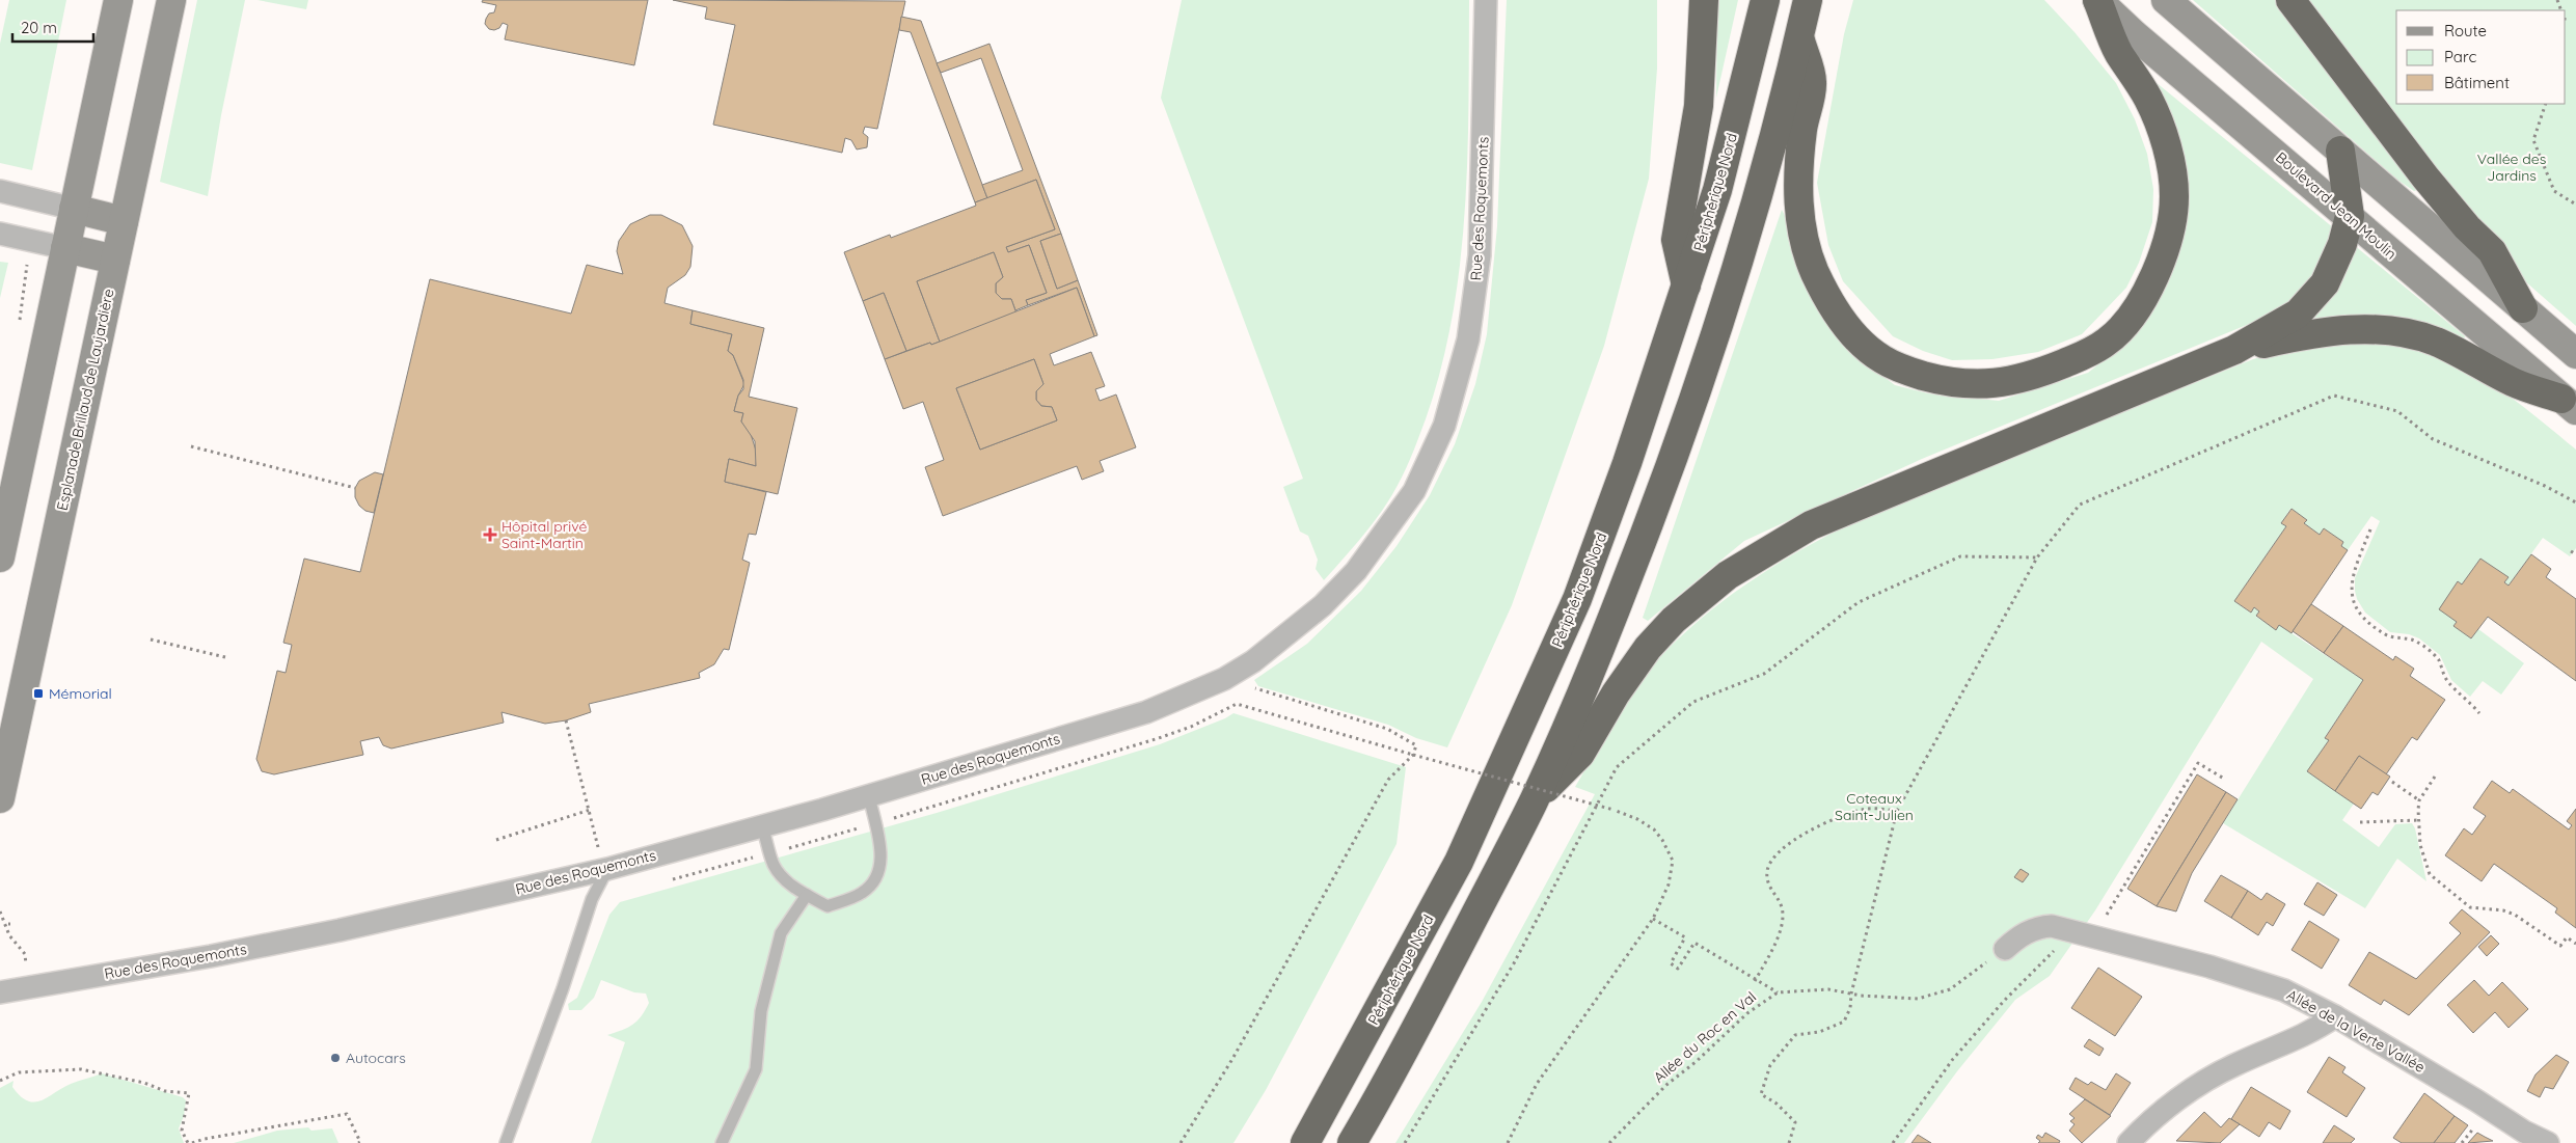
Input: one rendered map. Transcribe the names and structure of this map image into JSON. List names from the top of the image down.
{
  "streets": {
    "highway": ["Périphérique Nord"],
    "street": [
      "Boulevard Jean Moulin",
      "Rue des Roquemonts",
      "Esplanade Brillaud de Laujardière",
      "Allée de la Verte Vallée"
    ],
    "path": ["Allée du Roc en Val"]
  },
  "crossings": [
    ["Allée de la Verte Vallée", "Allée du Roc en Val"]
  ],
  "parks": ["Vallée des Jardins", "Coteaux Saint-Julien"],
  "places": {
    "health": ["Hôpital privé Saint-Martin"],
    "transit": ["Mémorial"],
    "other": ["Autocars"]
  },
  "legend": ["Route", "Parc", "Bâtiment"],
  "scale_bar": "20 m"
}
